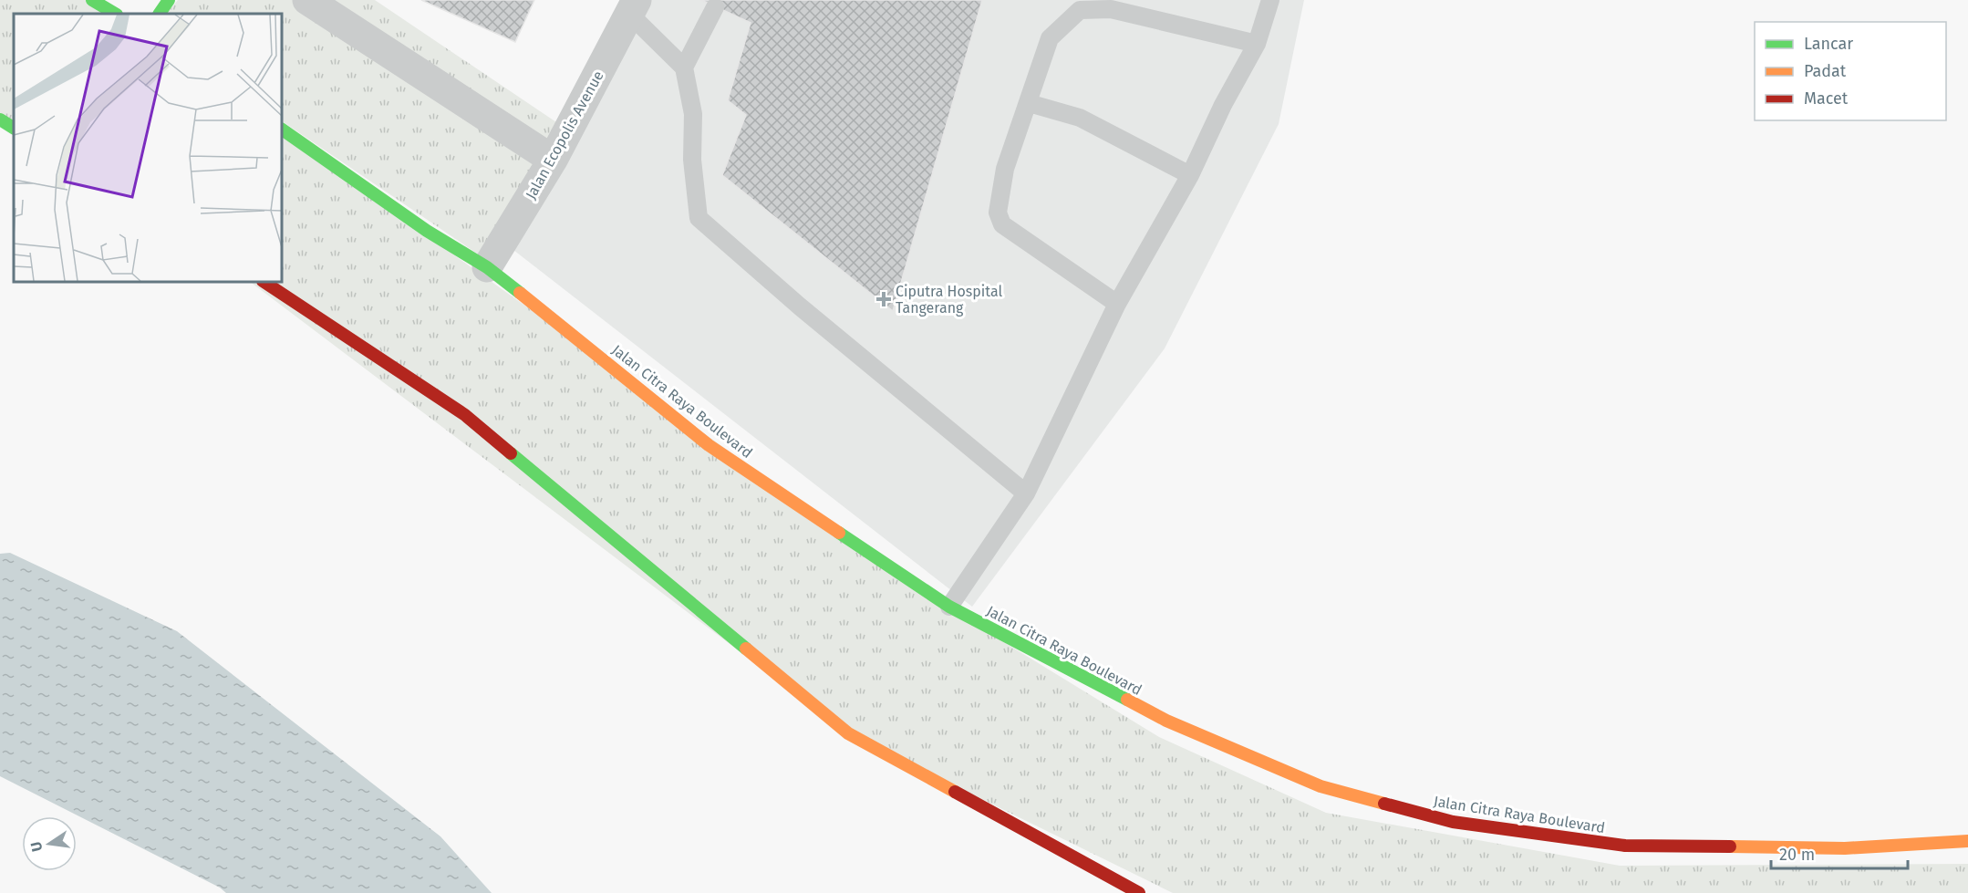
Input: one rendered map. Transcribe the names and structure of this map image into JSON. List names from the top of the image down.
{
  "streets": {
    "main road": ["Jalan Citra Raya Boulevard"],
    "street": ["Jalan Ecopolis Avenue"]
  },
  "crossings": [
    ["Jalan Ecopolis Avenue", "Jalan Citra Raya Boulevard"]
  ],
  "places": {
    "health": ["Ciputra Hospital Tangerang"]
  },
  "legend": ["Lancar", "Padat", "Macet"],
  "scale_bar": "20 m",
  "north": "left"
}
